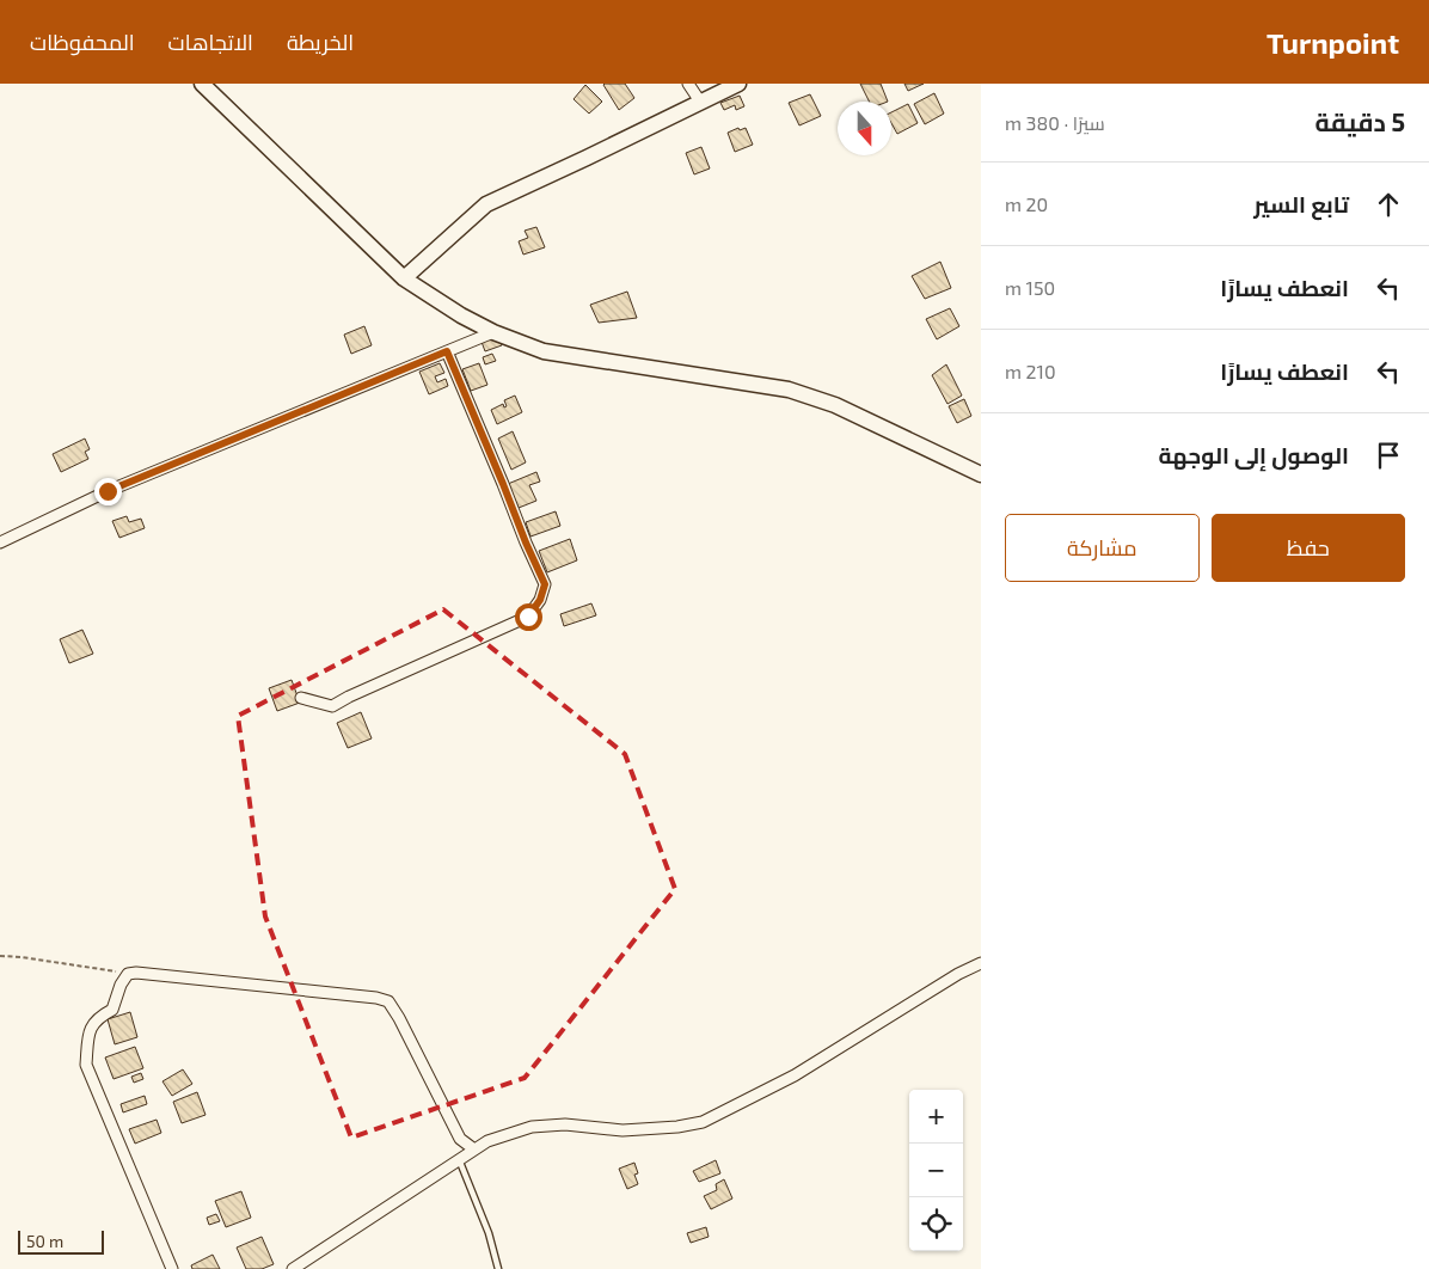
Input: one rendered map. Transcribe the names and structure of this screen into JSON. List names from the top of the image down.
{
  "scale_bar": "50 m",
  "north": "bottom",
  "page": {
    "header": "Turnpoint",
    "nav": ["الخريطة", "الاتجاهات", "المحفوظات"],
    "heading": ["5 دقيقة", "سيرًا · 380 m"],
    "list": [
      ["تابع السير", "20 m"],
      ["انعطف يسارًا", "150 m"],
      ["انعطف يسارًا", "210 m"],
      "الوصول إلى الوجهة"
    ],
    "buttons": ["حفظ", "مشاركة"],
    "map_buttons": ["+", "−"],
    "scale": "50 m"
  }
}
